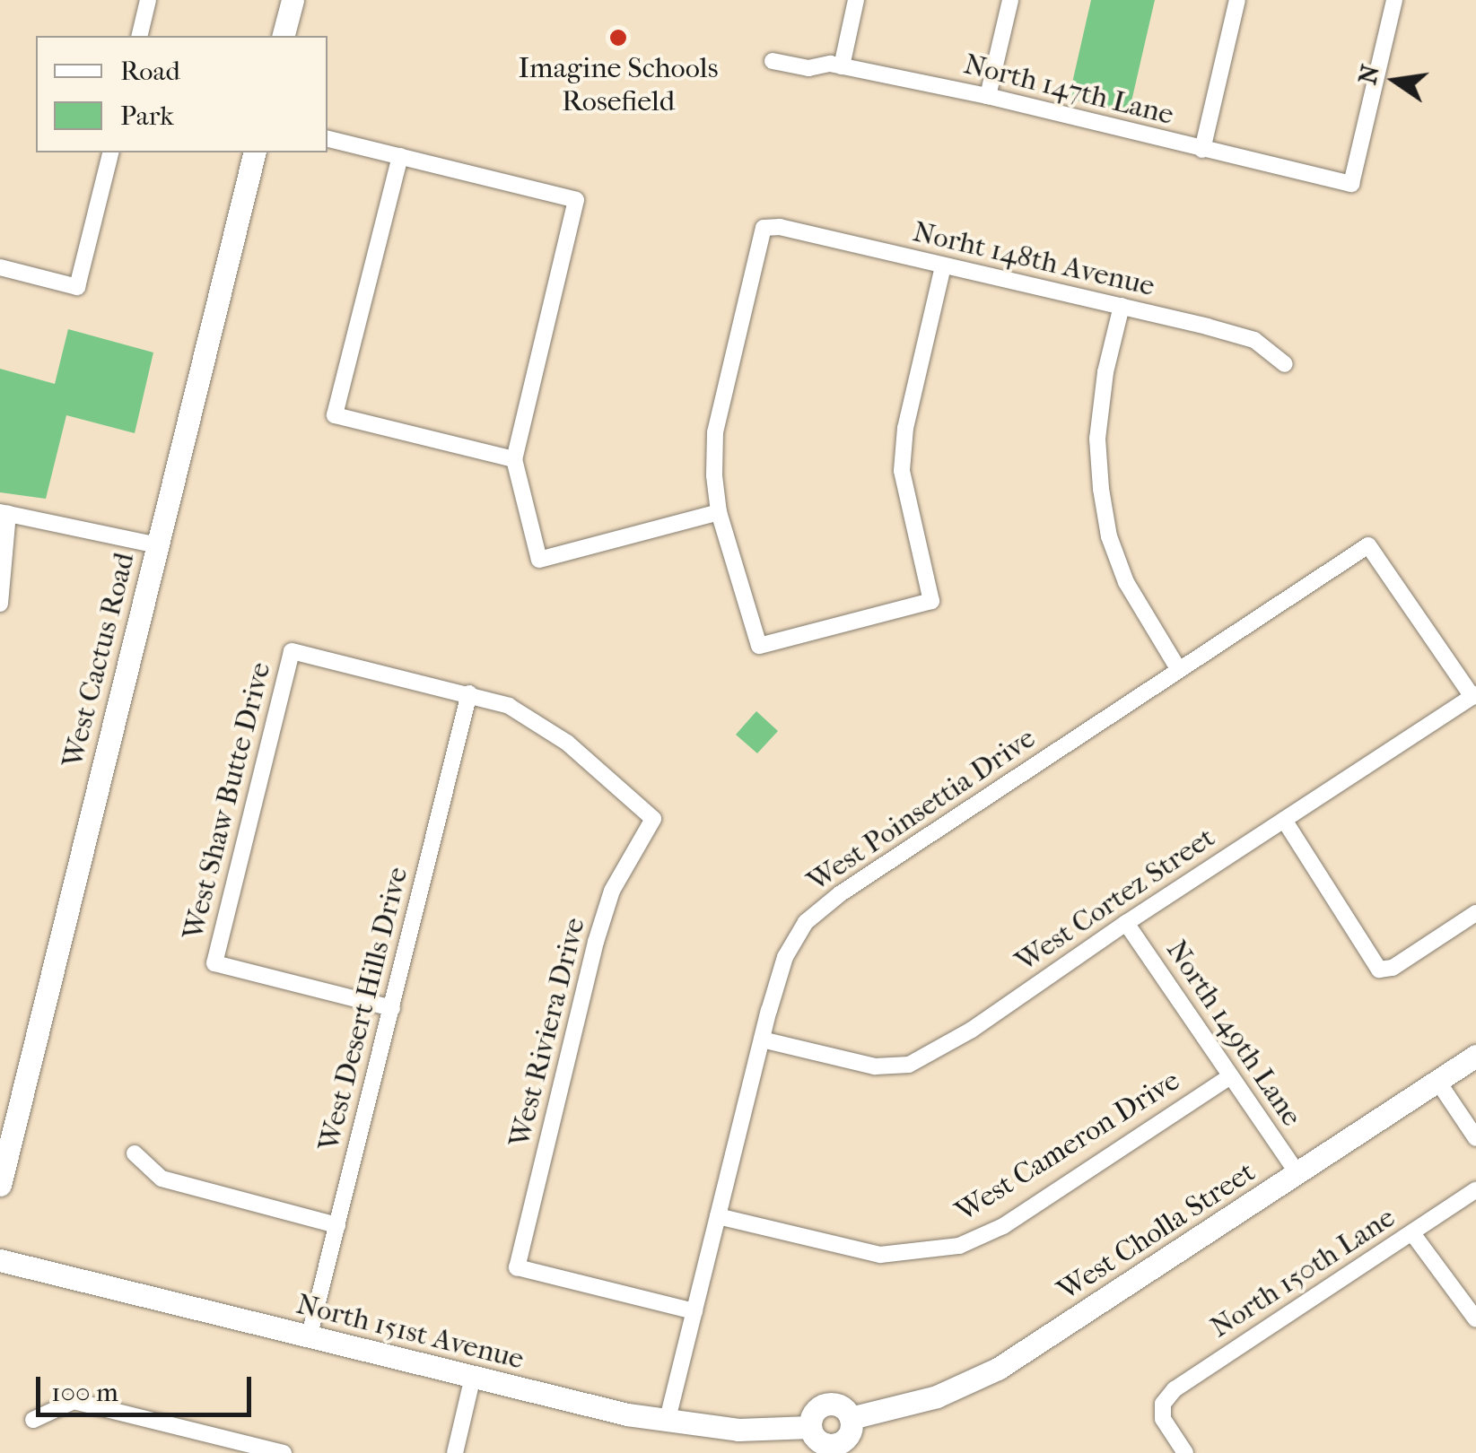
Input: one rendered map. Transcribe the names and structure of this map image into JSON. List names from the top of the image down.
{
  "streets": {
    "street": [
      "North 147th Lane",
      "Norht 148th Avenue",
      "West Cactus Road",
      "West Shaw Butte Drive",
      "West Poinsettia Drive",
      "West Cortez Street",
      "West Desert Hills Drive",
      "West Riviera Drive",
      "North 149th Lane",
      "West Cameron Drive",
      "West Cholla Street",
      "North 150th Lane",
      "North 151st Avenue"
    ]
  },
  "crossings": [
    ["West Shaw Butte Drive", "West Desert Hills Drive"],
    ["West Shaw Butte Drive", "West Riviera Drive"],
    ["West Poinsettia Drive", "West Cortez Street"],
    ["West Poinsettia Drive", "West Riviera Drive"],
    ["West Poinsettia Drive", "West Cameron Drive"],
    ["West Poinsettia Drive", "North 151st Avenue"],
    ["West Cortez Street", "North 149th Lane"],
    ["West Desert Hills Drive", "West Riviera Drive"],
    ["West Desert Hills Drive", "North 151st Avenue"],
    ["North 149th Lane", "West Cameron Drive"],
    ["North 149th Lane", "West Cholla Street"],
    ["West Cholla Street", "North 151st Avenue"]
  ],
  "places": ["Imagine Schools Rosefield"],
  "legend": ["Road", "Park"],
  "scale_bar": "100 m",
  "north": "left"
}
